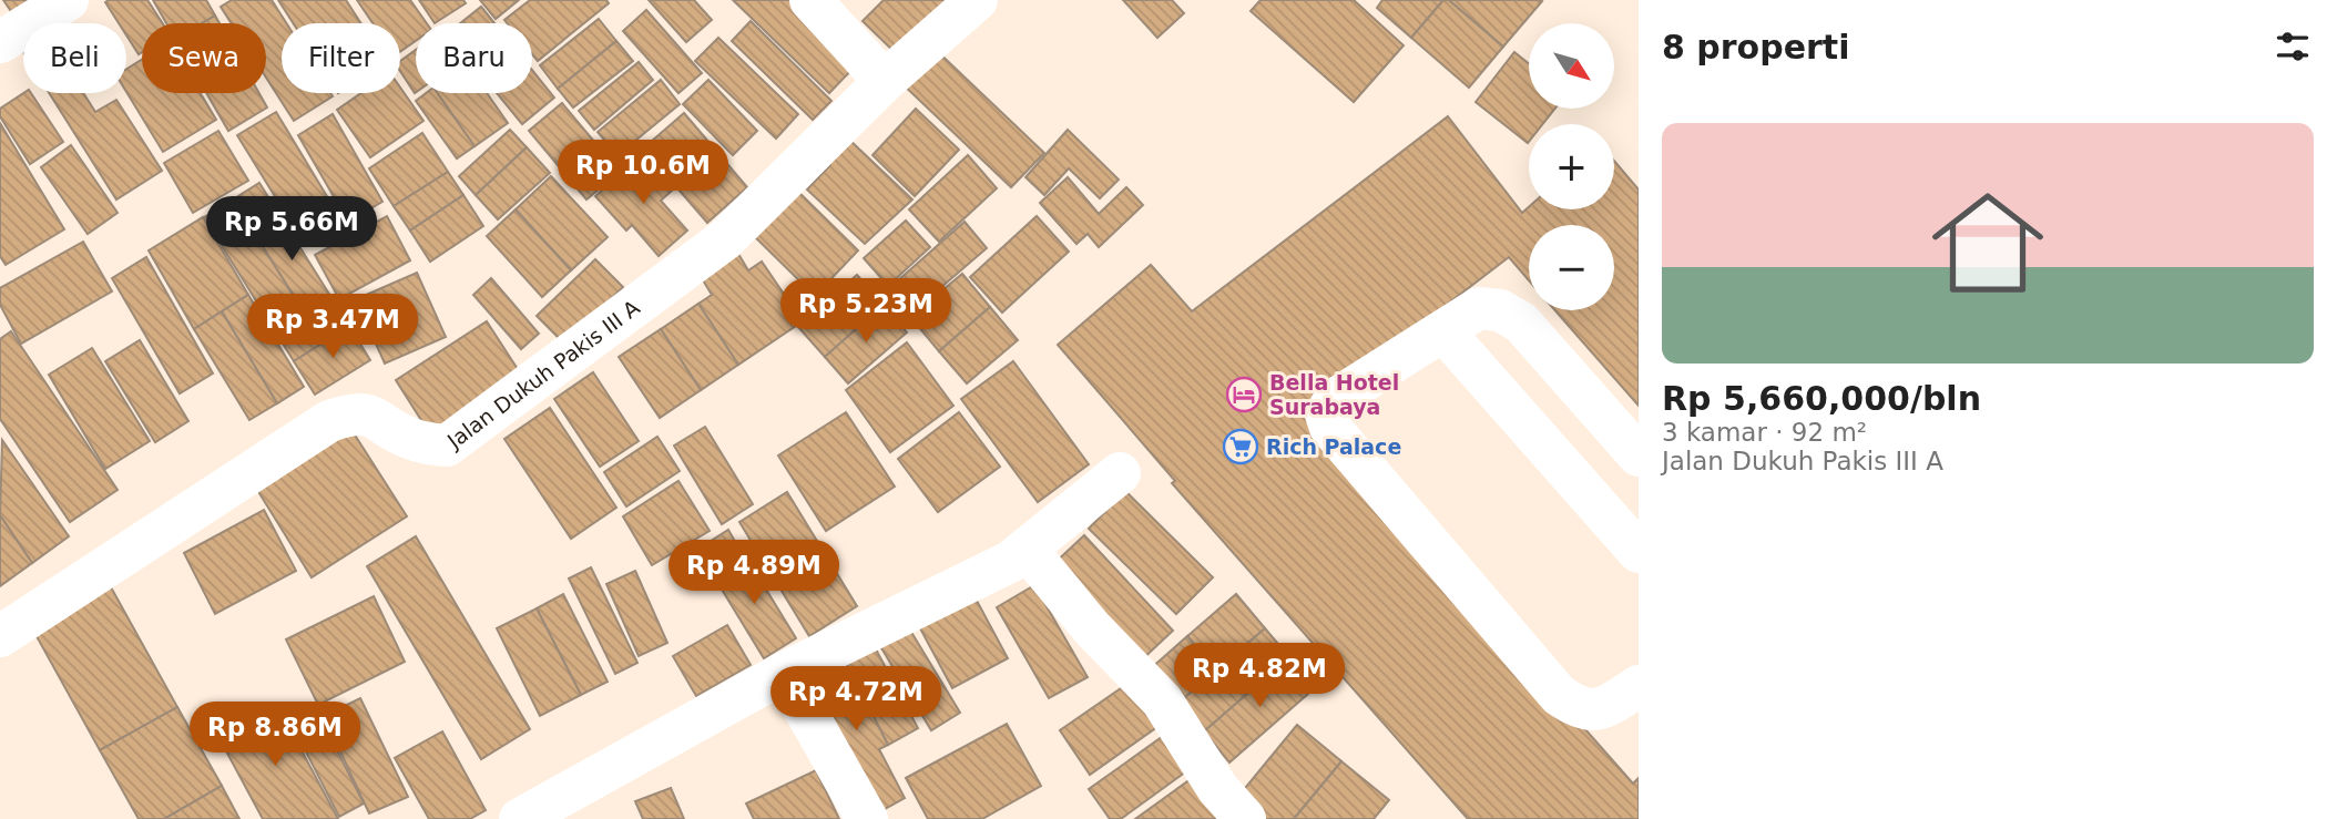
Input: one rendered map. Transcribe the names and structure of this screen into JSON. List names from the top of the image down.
{
  "streets": {
    "street": ["Jalan Dukuh Pakis III A"]
  },
  "places": {
    "hotel": ["Bella Hotel Surabaya"],
    "supermarket": ["Rich Palace"]
  },
  "north": "bottom right",
  "page": {
    "heading": "8 properti",
    "map_buttons": ["+", "−"],
    "chip": [
      "Beli",
      "Sewa",
      "Filter",
      "Baru"
    ],
    "list": [
      {
        "name": "Rp 5,660,000/bln",
        "note": "3 kamar · 92 m² · Jalan Dukuh Pakis III A"
      }
    ],
    "price": [
      "Rp 10.6M",
      "Rp 5.66M",
      "Rp 5.23M",
      "Rp 3.47M",
      "Rp 4.89M",
      "Rp 4.82M",
      "Rp 4.72M",
      "Rp 8.86M"
    ]
  }
}
